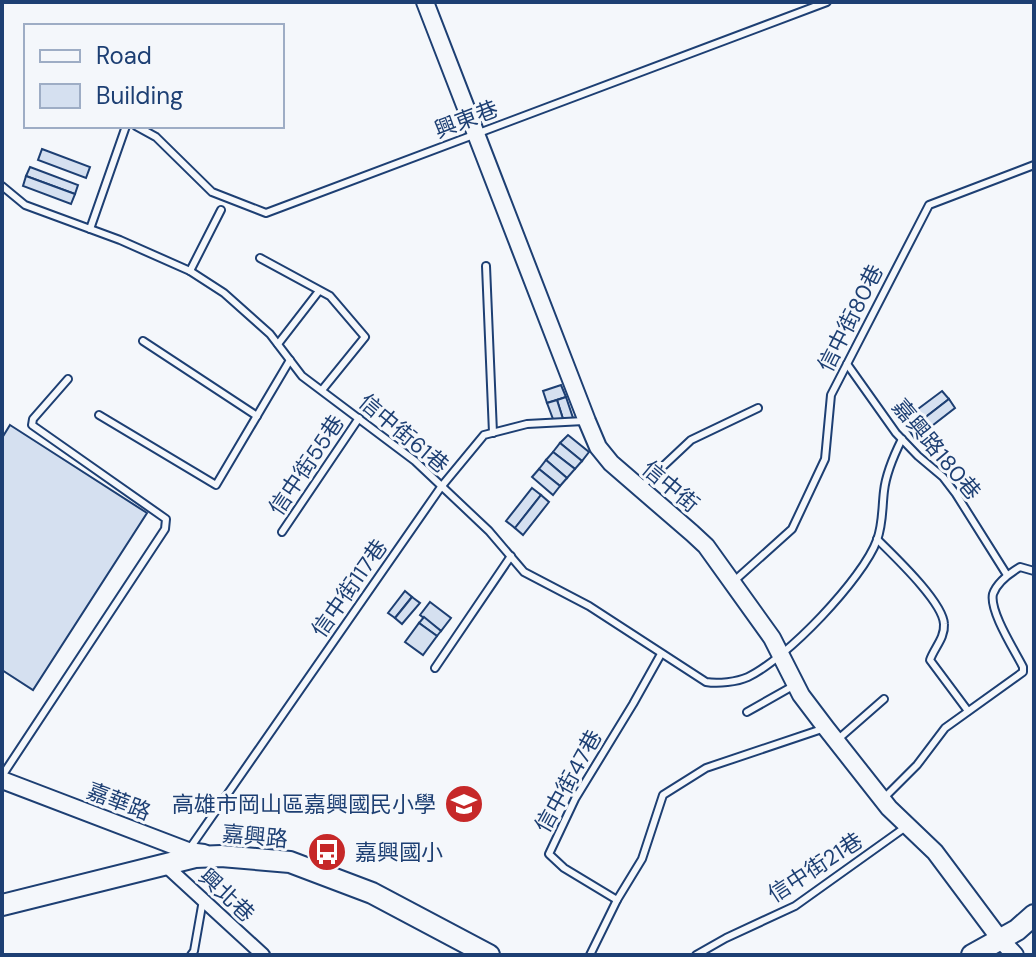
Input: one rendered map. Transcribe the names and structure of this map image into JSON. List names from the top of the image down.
{
  "streets": {
    "main road": ["嘉興路"],
    "street": ["信中街", "嘉華路", "興北巷"],
    "lane": [
      "興東巷",
      "信中街80巷",
      "信中街61巷",
      "嘉興路180巷",
      "信中街55巷",
      "信中街117巷",
      "信中街47巷",
      "信中街21巷"
    ]
  },
  "crossings": [
    ["興東巷", "信中街"],
    ["信中街80巷", "嘉興路180巷"],
    ["信中街80巷", "信中街"],
    ["信中街61巷", "嘉興路180巷"],
    ["信中街61巷", "信中街55巷"],
    ["信中街61巷", "信中街"],
    ["信中街61巷", "信中街117巷"],
    ["信中街61巷", "信中街47巷"],
    ["信中街", "信中街117巷"],
    ["信中街", "信中街21巷"],
    ["信中街117巷", "嘉華路"],
    ["嘉華路", "嘉興路"],
    ["嘉興路", "興北巷"]
  ],
  "places": {
    "school or university": ["高雄市岡山區嘉興國民小學"],
    "bus stop": ["嘉興國小"]
  },
  "legend": ["Road", "Building"]
}
